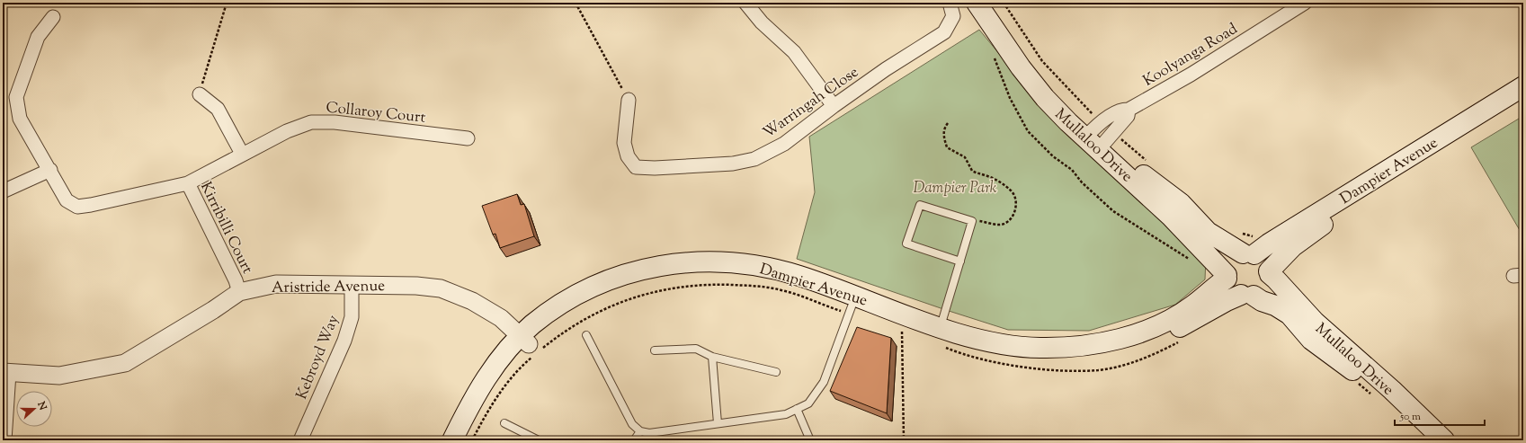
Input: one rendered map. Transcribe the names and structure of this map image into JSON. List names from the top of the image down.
{
  "streets": {
    "main road": ["Mullaloo Drive", "Dampier Avenue"],
    "street": [
      "Koolyanga Road",
      "Warringah Close",
      "Collaroy Court",
      "Kirribilli Court",
      "Aristride Avenue",
      "Kebroyd Way"
    ]
  },
  "crossings": [
    ["Koolyanga Road", "Mullaloo Drive"],
    ["Collaroy Court", "Kirribilli Court"],
    ["Mullaloo Drive", "Dampier Avenue"],
    ["Dampier Avenue", "Aristride Avenue"],
    ["Kirribilli Court", "Aristride Avenue"],
    ["Aristride Avenue", "Kebroyd Way"]
  ],
  "parks": ["Dampier Park"],
  "scale_bar": "50 m",
  "north": "right"
}
